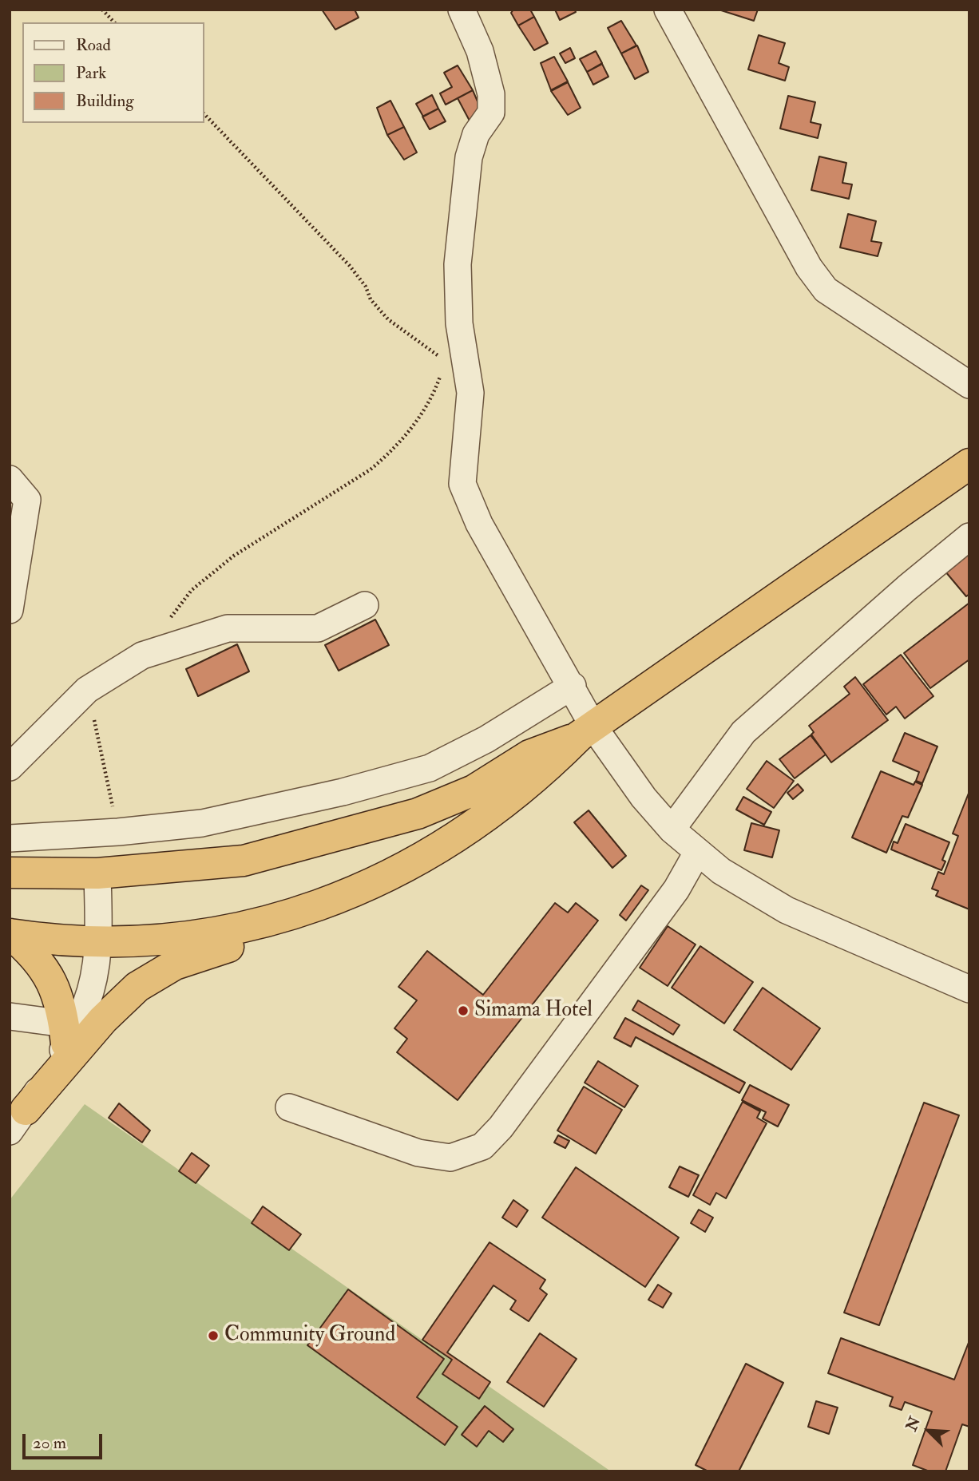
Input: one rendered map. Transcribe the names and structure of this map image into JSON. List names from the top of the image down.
{
  "places": ["Simama Hotel", "Community Ground"],
  "legend": ["Road", "Park", "Building"],
  "scale_bar": "20 m",
  "north": "top left"
}
